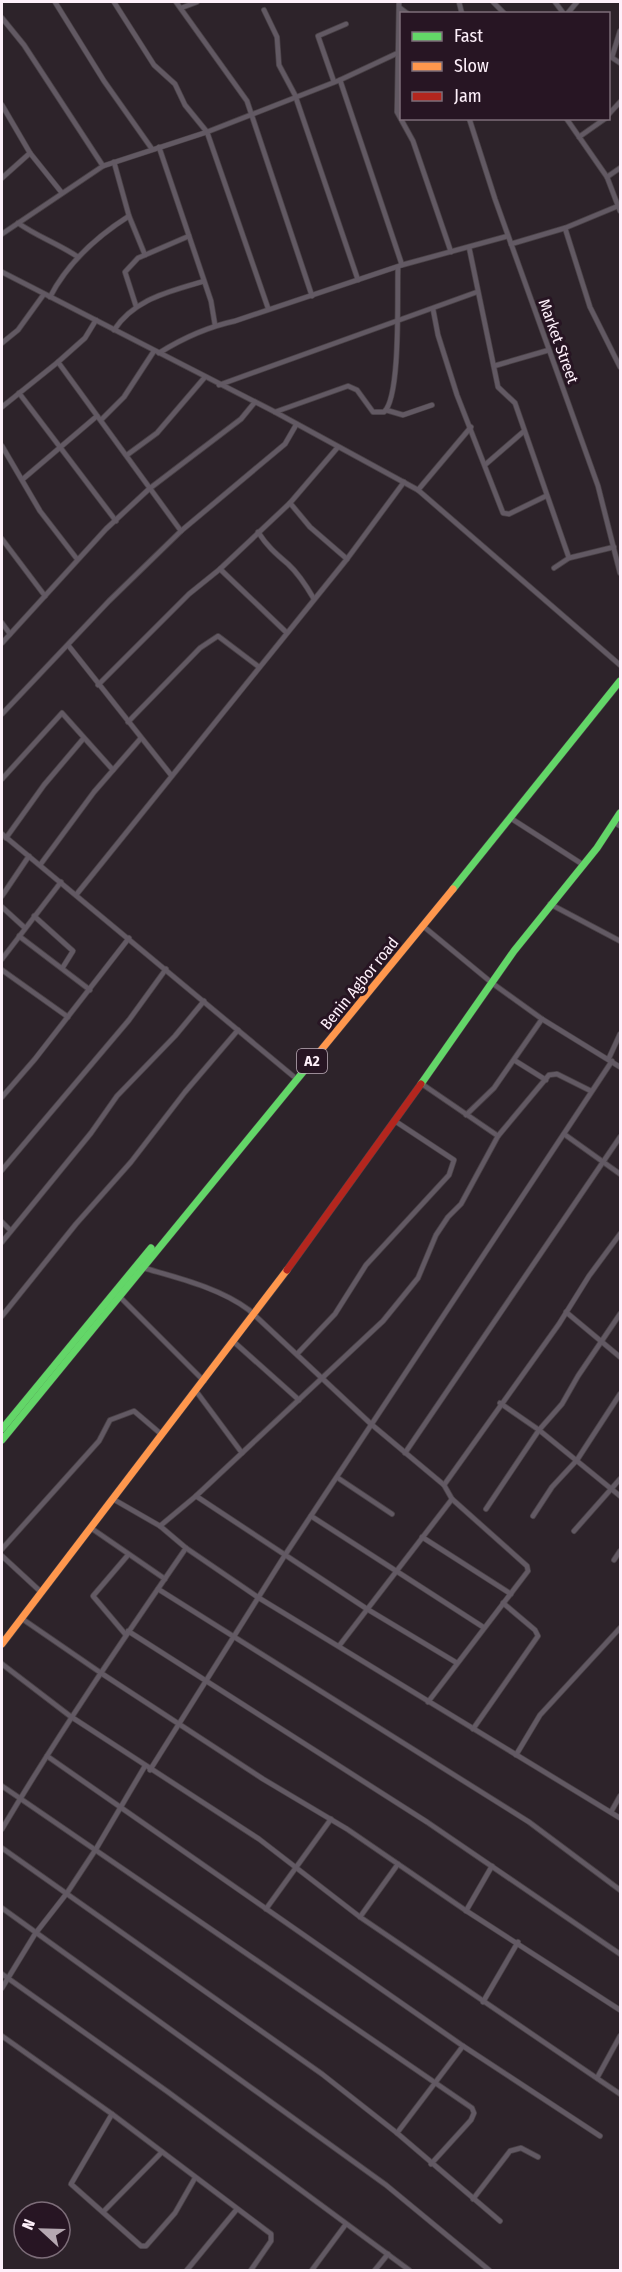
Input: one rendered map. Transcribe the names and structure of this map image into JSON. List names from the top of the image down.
{
  "streets": {
    "main road": ["Benin Agbor road", "A2"],
    "street": ["Market Street"]
  },
  "legend": ["Fast", "Slow", "Jam"],
  "north": "left"
}
